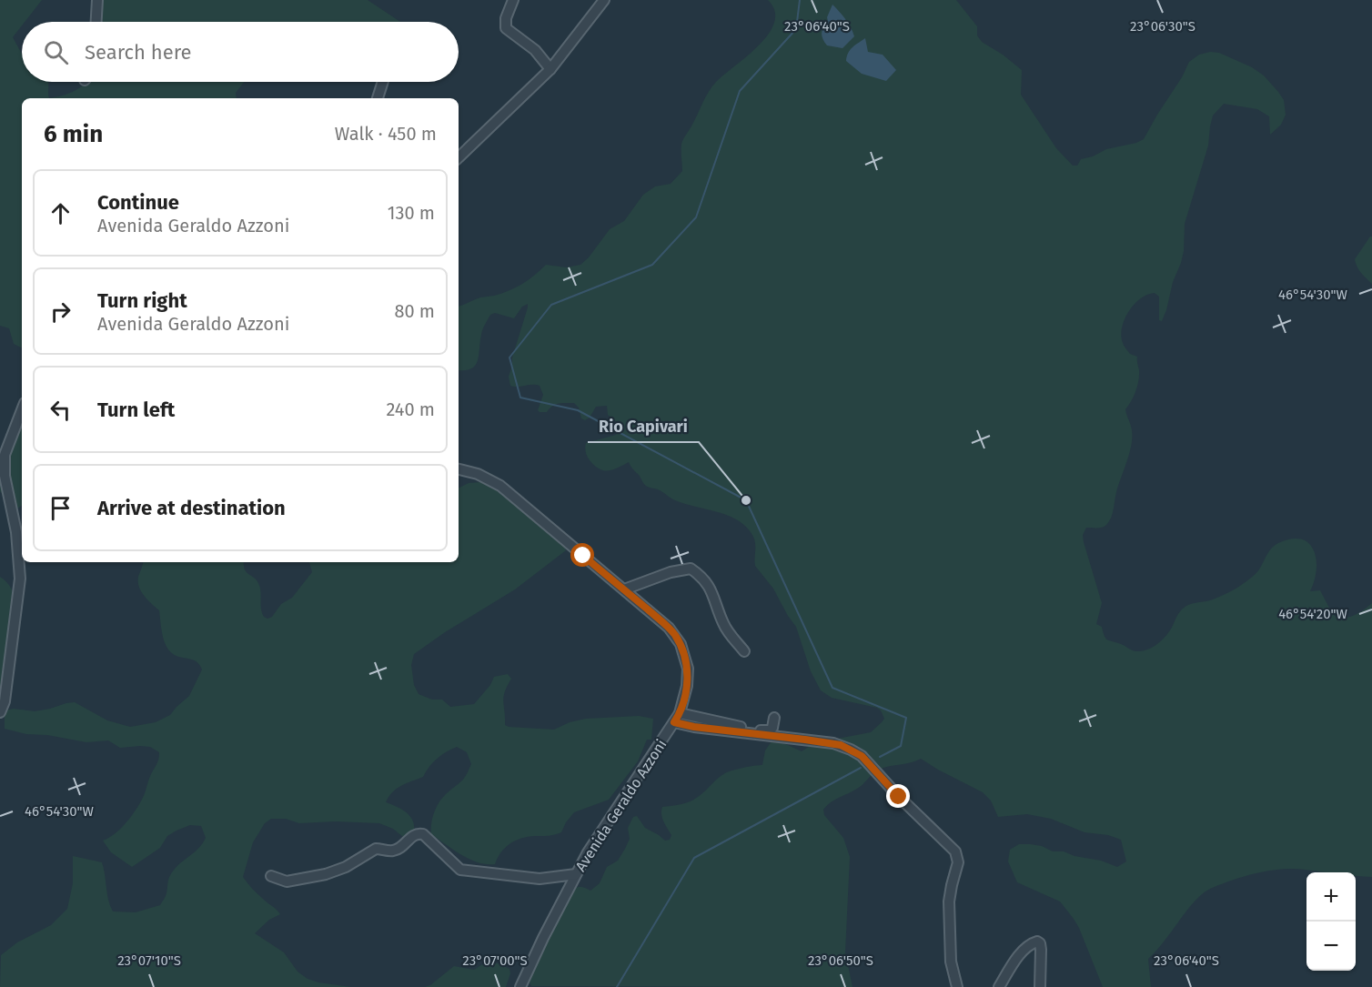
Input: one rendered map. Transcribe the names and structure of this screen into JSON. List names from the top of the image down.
{
  "streets": {
    "street": ["Avenida Geraldo Azzoni"]
  },
  "places": ["Rio Capivari"],
  "page": {
    "search": "Search here",
    "heading": ["6 min", "Walk · 450 m"],
    "list": [
      ["Continue", "Avenida Geraldo Azzoni", "130 m"],
      ["Turn right", "Avenida Geraldo Azzoni", "80 m"],
      ["Turn left", "240 m"],
      "Arrive at destination"
    ],
    "map_buttons": ["+", "−"]
  },
  "coordinates": [
    "23°06'40\"S",
    "23°06'30\"S",
    "46°54'30\"W",
    "46°54'20\"W",
    "23°07'10\"S",
    "23°07'00\"S",
    "23°06'50\"S"
  ]
}
